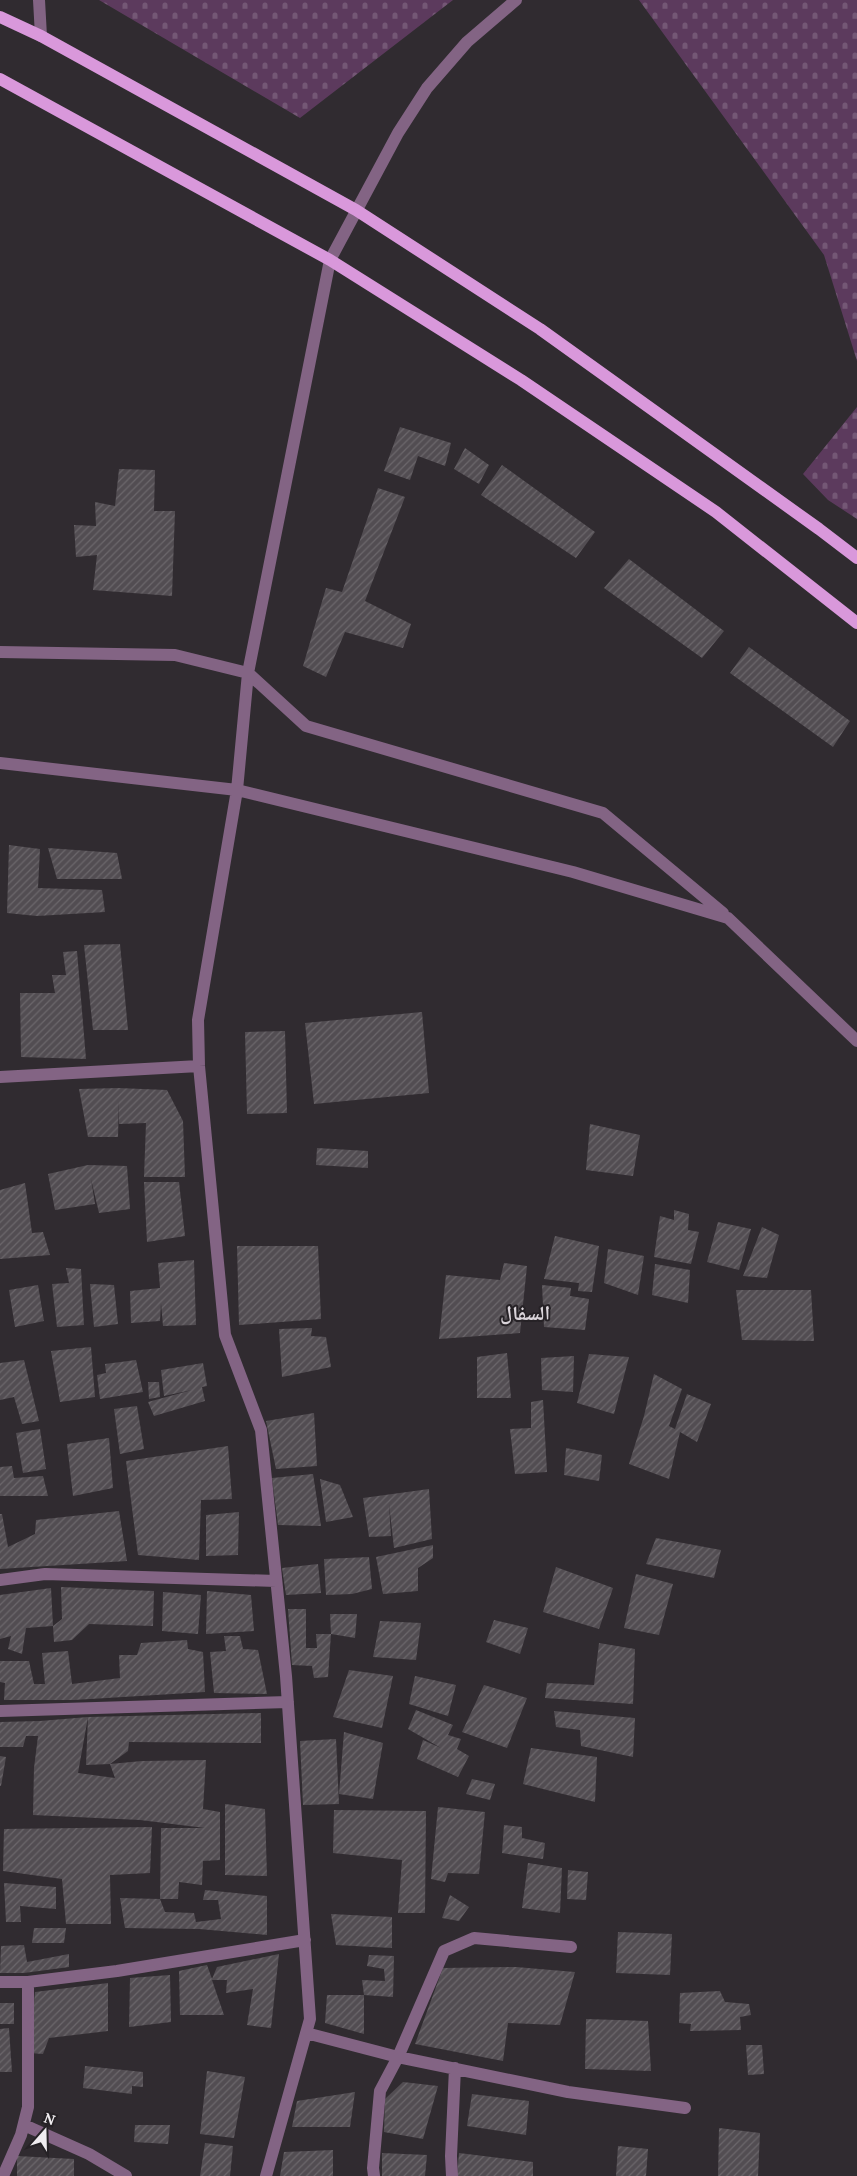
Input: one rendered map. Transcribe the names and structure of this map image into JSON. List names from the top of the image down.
{
  "districts": ["السفال"],
  "north": "top"
}
